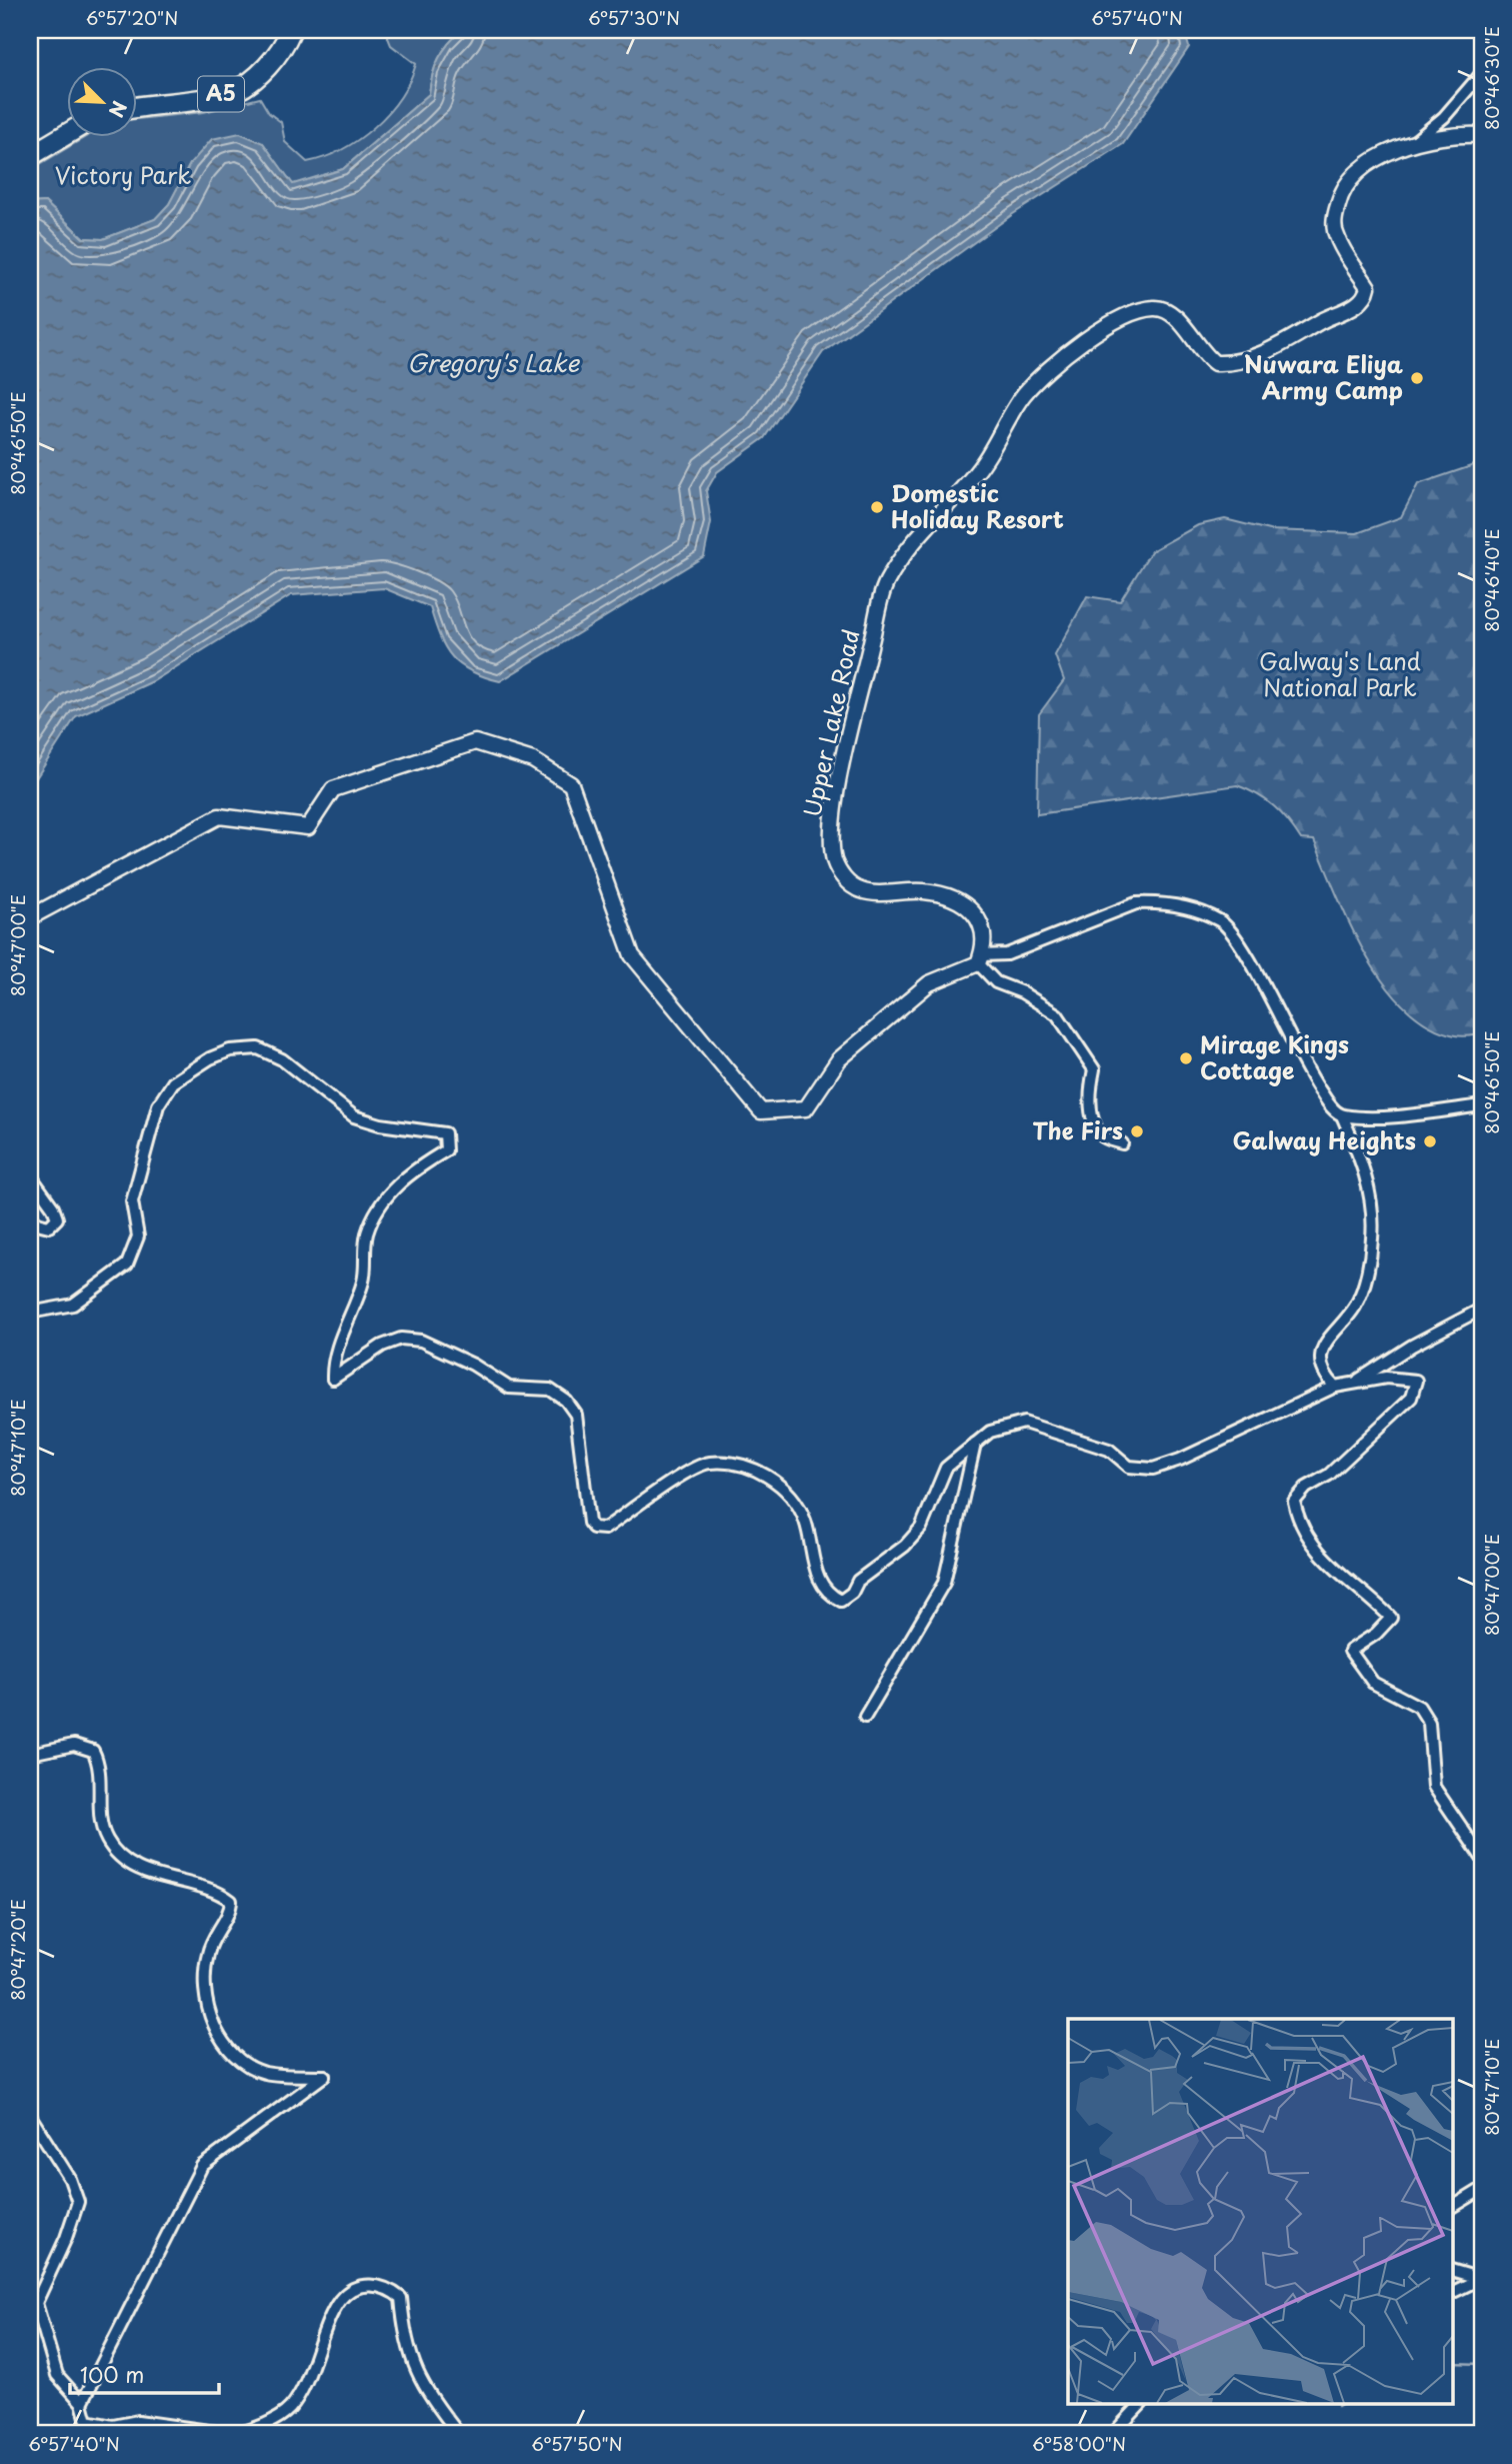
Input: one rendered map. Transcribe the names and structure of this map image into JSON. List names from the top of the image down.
{
  "streets": {
    "highway": ["A5"],
    "street": ["Upper Lake Road"]
  },
  "water": ["Gregory's Lake"],
  "parks": ["Victory Park", "Galway's Land National Park"],
  "places": [
    "Nuwara Eliya Army Camp",
    "Domestic Holiday Resort",
    "Mirage Kings Cottage",
    "The Firs",
    "Galway Heights"
  ],
  "scale_bar": "100 m",
  "north": "bottom right",
  "coordinates": [
    "6°57'20\"N",
    "6°57'30\"N",
    "6°57'40\"N",
    "80°46'30\"E",
    "80°46'50\"E",
    "80°46'40\"E",
    "80°47'00\"E",
    "80°47'10\"E",
    "80°47'20\"E",
    "6°57'50\"N",
    "6°58'00\"N"
  ]
}
